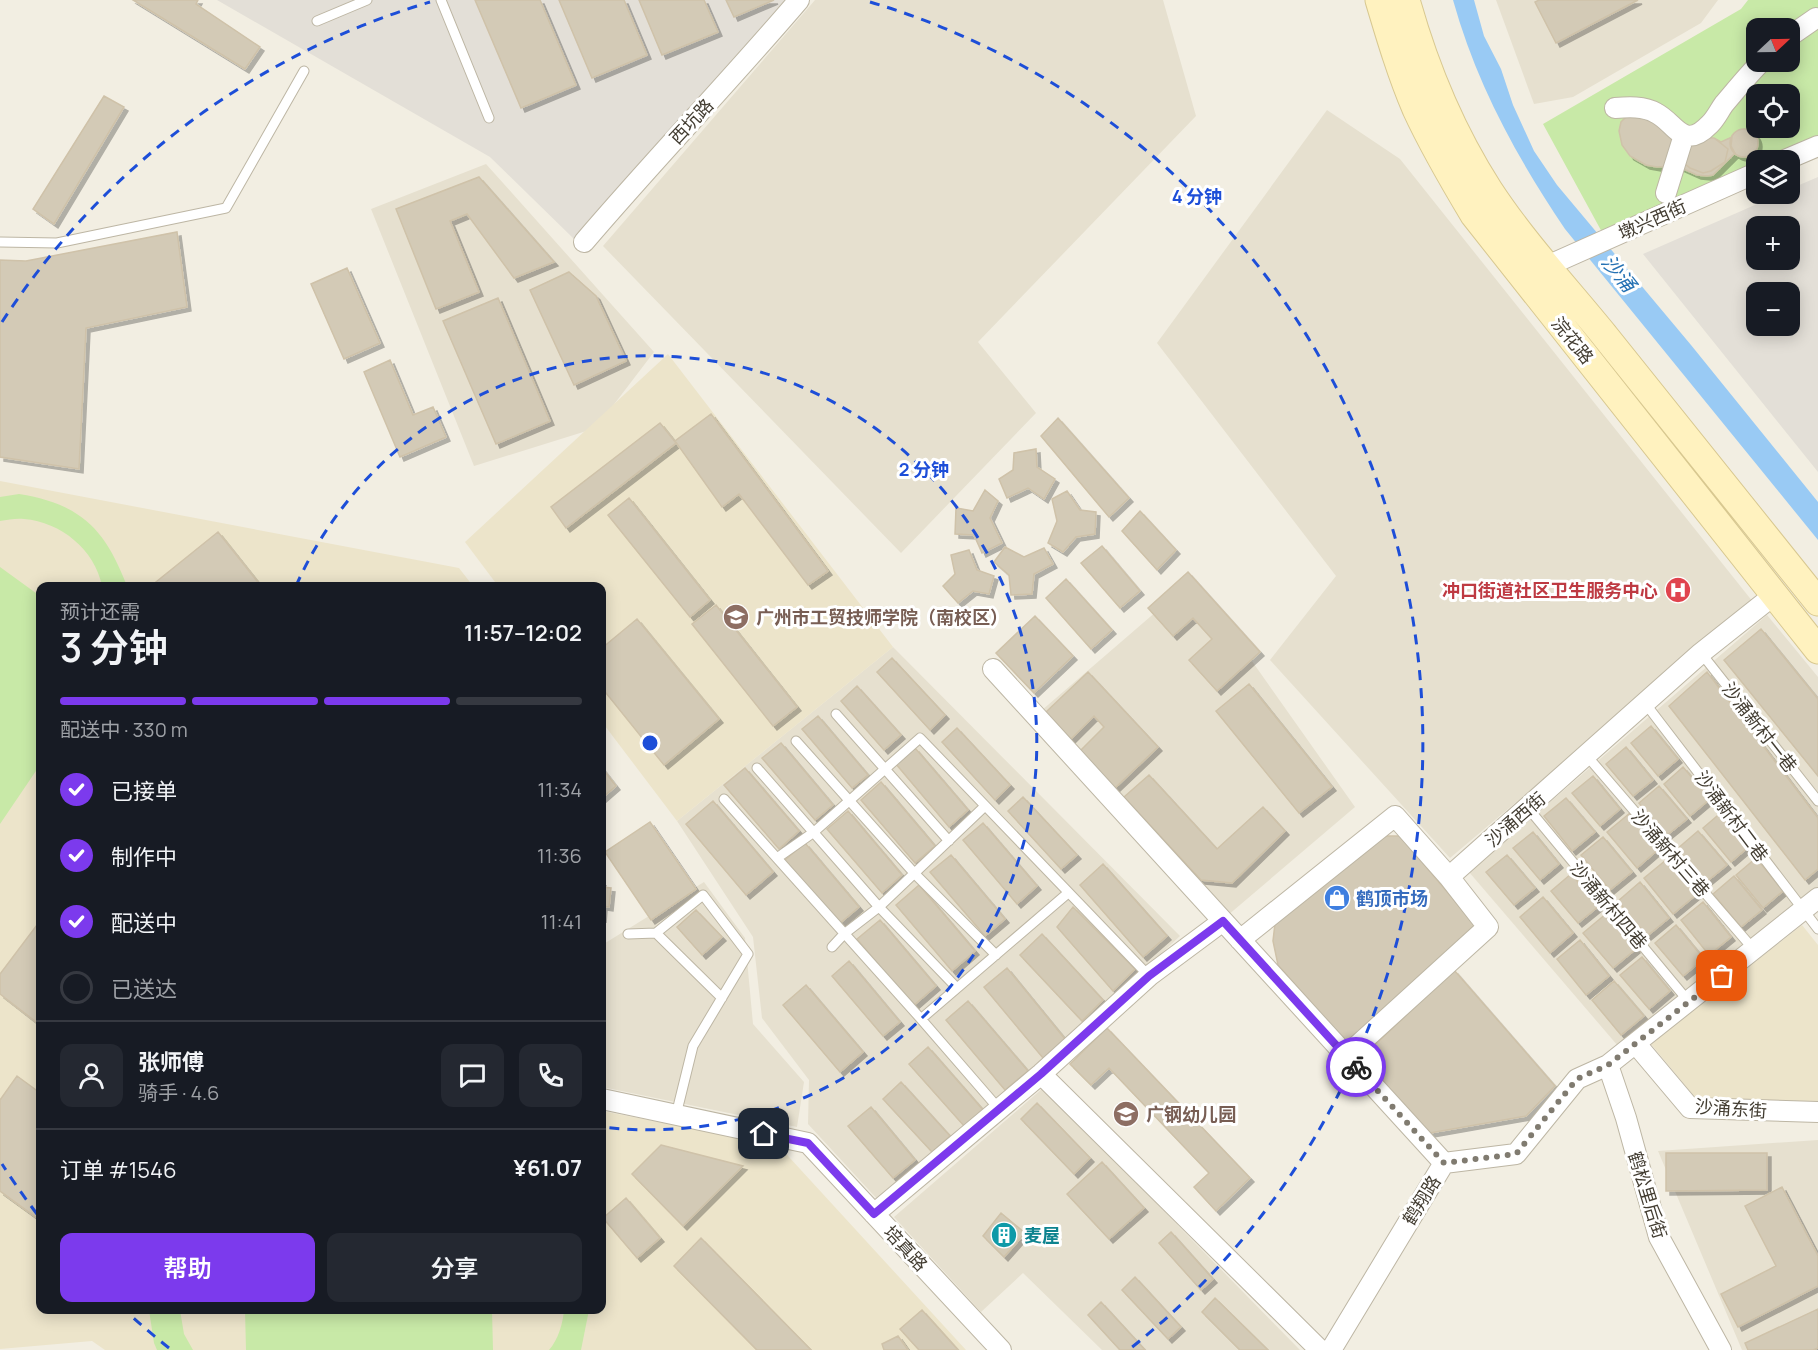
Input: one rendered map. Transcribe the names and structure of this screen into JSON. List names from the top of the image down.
{
  "streets": {
    "main road": ["浣花路"],
    "street": [
      "西坑路",
      "墩兴西街",
      "沙涌西街",
      "沙涌东街",
      "鹤松里后街",
      "鹤翔路",
      "培真路"
    ],
    "lane": [
      "沙涌新村一巷",
      "沙涌新村二巷",
      "沙涌新村三巷",
      "沙涌新村四巷"
    ]
  },
  "crossings": [
    ["墩兴西街", "浣花路"],
    ["浣花路", "沙涌西街"],
    ["沙涌新村一巷", "沙涌西街"],
    ["沙涌新村二巷", "沙涌西街"],
    ["沙涌新村二巷", "鹤翔路"],
    ["沙涌西街", "沙涌新村三巷"],
    ["沙涌西街", "沙涌新村四巷"],
    ["沙涌新村三巷", "鹤翔路"],
    ["沙涌新村四巷", "鹤翔路"],
    ["沙涌东街", "鹤翔路"],
    ["鹤松里后街", "鹤翔路"]
  ],
  "water": ["沙涌"],
  "places": {
    "hospital": ["冲口街道社区卫生服务中心"],
    "school or university": ["广州市工贸技师学院（南校区）", "广钢幼儿园"],
    "shop": ["鹤顶市场"],
    "building": ["麦屋"]
  },
  "north": "right",
  "page": {
    "map_buttons": ["+", "−"],
    "heading": ["3 分钟", "预计还需", "11:57–12:02"],
    "panel": [
      "张师傅",
      "骑手 · 4.6",
      "订单 #1546",
      "¥61.07"
    ],
    "bar": "配送中 · 330 m",
    "list": [
      ["已接单", "11:34"],
      ["制作中", "11:36"],
      ["配送中", "11:41"],
      "已送达"
    ],
    "buttons": ["帮助", "分享"]
  },
  "rings": ["4 分钟", "2 分钟"]
}
